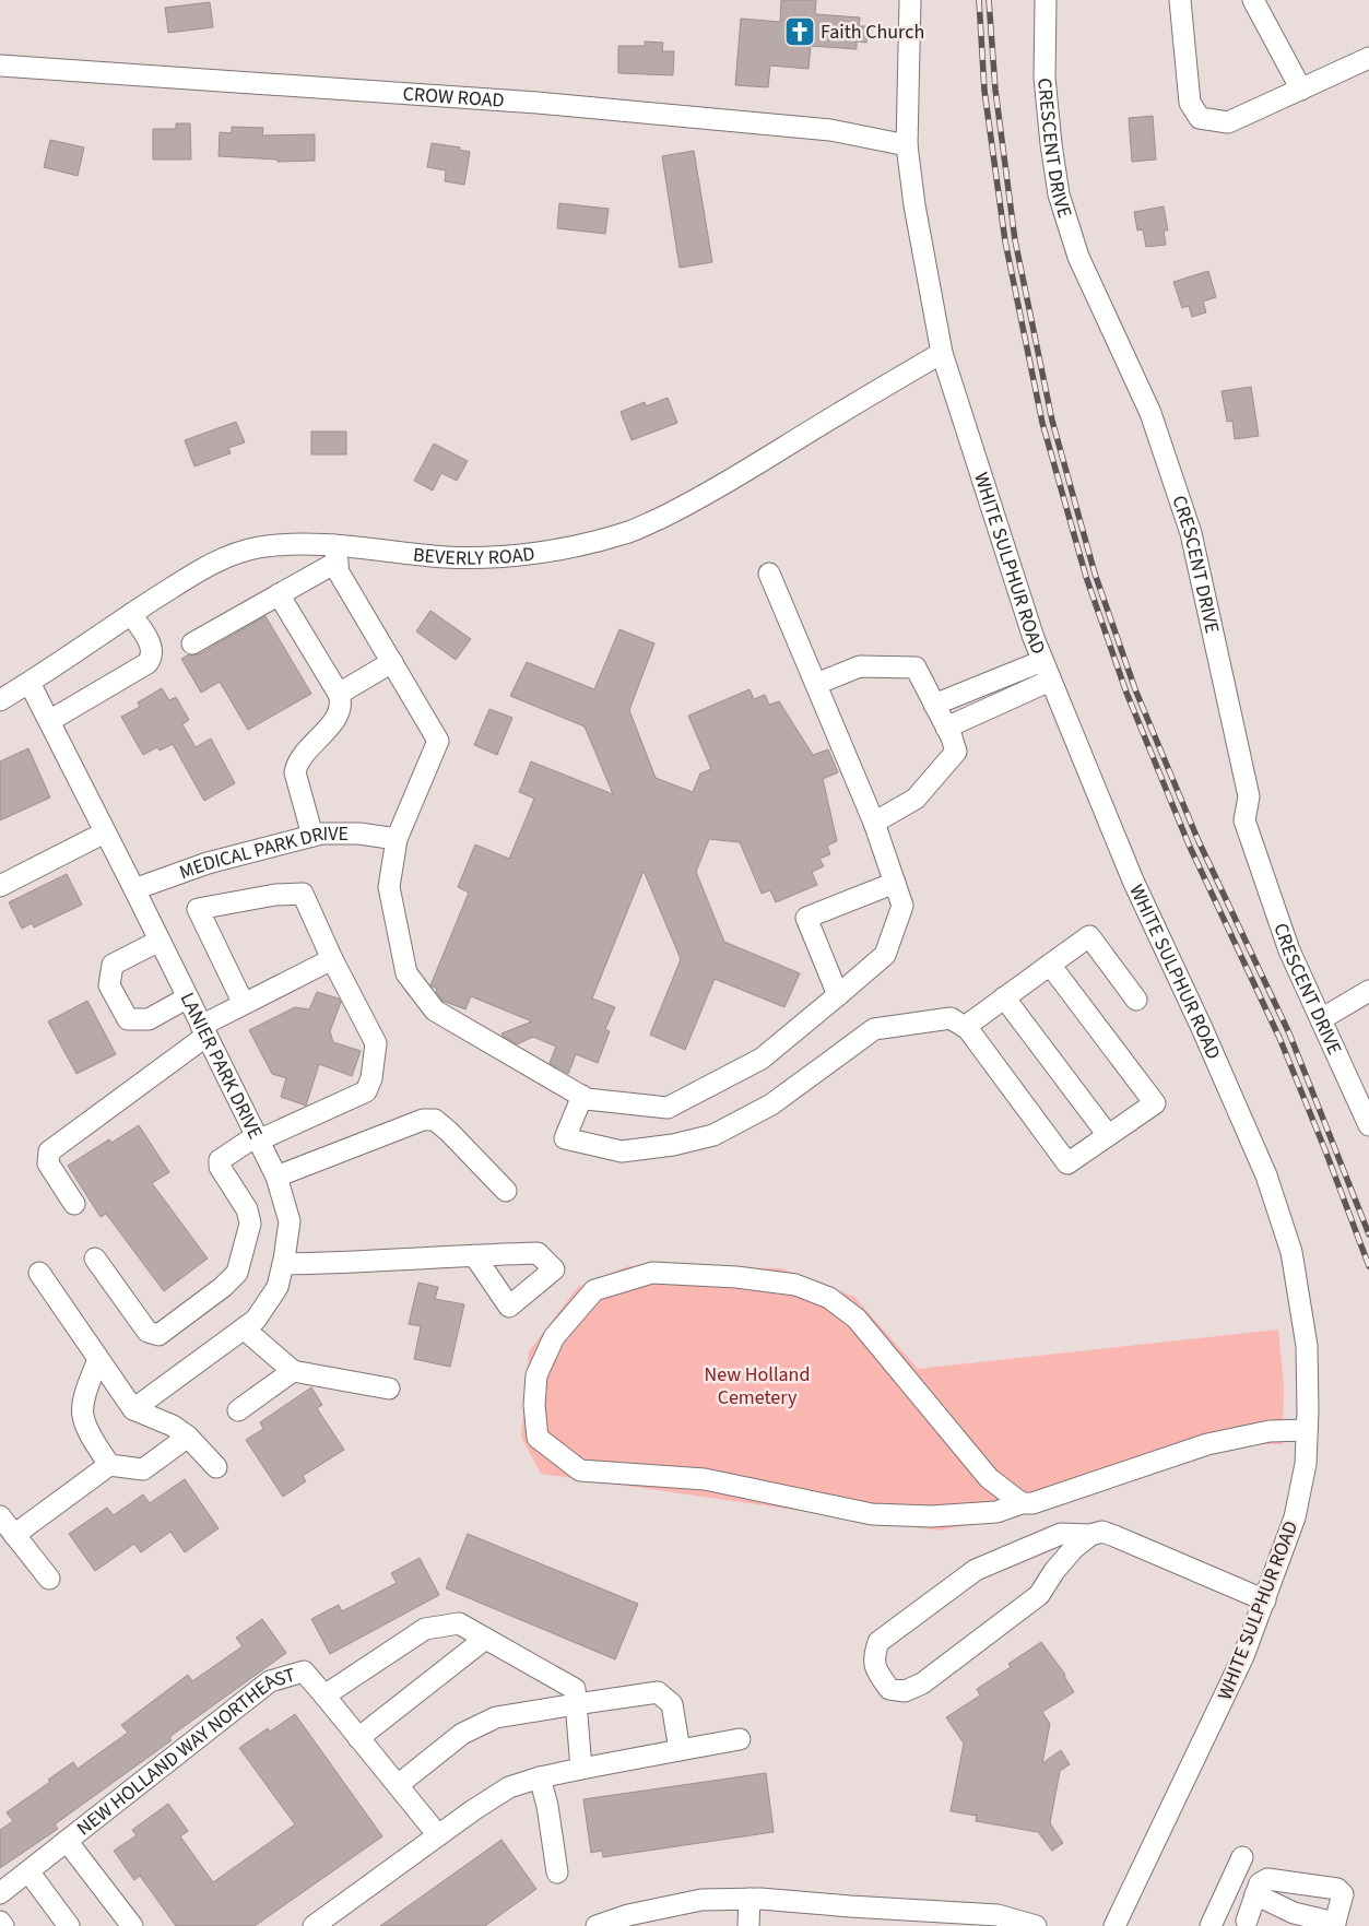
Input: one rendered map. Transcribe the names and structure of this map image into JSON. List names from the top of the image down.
{
  "streets": {
    "street": [
      "CROW ROAD",
      "CRESCENT DRIVE",
      "BEVERLY ROAD",
      "WHITE SULPHUR ROAD",
      "MEDICAL PARK DRIVE",
      "LANIER PARK DRIVE",
      "NEW HOLLAND WAY NORTHEAST"
    ]
  },
  "crossings": [
    ["CROW ROAD", "WHITE SULPHUR ROAD"],
    ["BEVERLY ROAD", "WHITE SULPHUR ROAD"],
    ["BEVERLY ROAD", "LANIER PARK DRIVE"],
    ["MEDICAL PARK DRIVE", "LANIER PARK DRIVE"]
  ],
  "parks": ["New Holland Cemetery"],
  "places": {
    "church": ["Faith Church"]
  }
}
